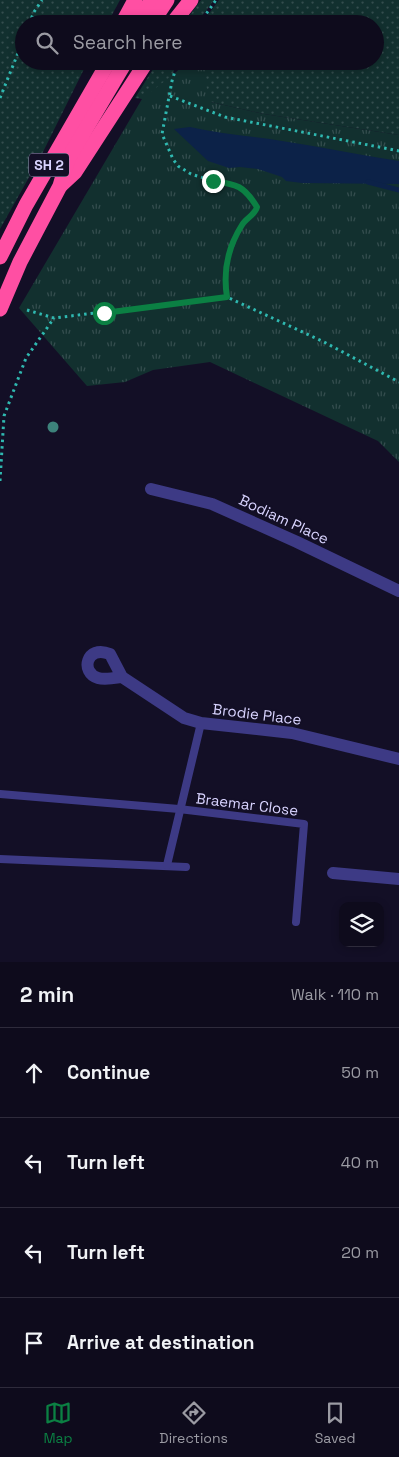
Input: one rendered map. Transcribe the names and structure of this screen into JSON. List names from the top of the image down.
{
  "streets": {
    "highway": ["SH 2"],
    "street": ["Bodiam Place", "Brodie Place"],
    "lane": ["Braemar Close"]
  },
  "crossings": [
    ["Brodie Place", "Braemar Close"]
  ],
  "page": {
    "search": "Search here",
    "heading": ["2 min", "Walk · 110 m"],
    "list": [
      ["Continue", "50 m"],
      ["Turn left", "40 m"],
      ["Turn left", "20 m"],
      "Arrive at destination"
    ],
    "nav": ["Map", "Directions", "Saved"]
  }
}
